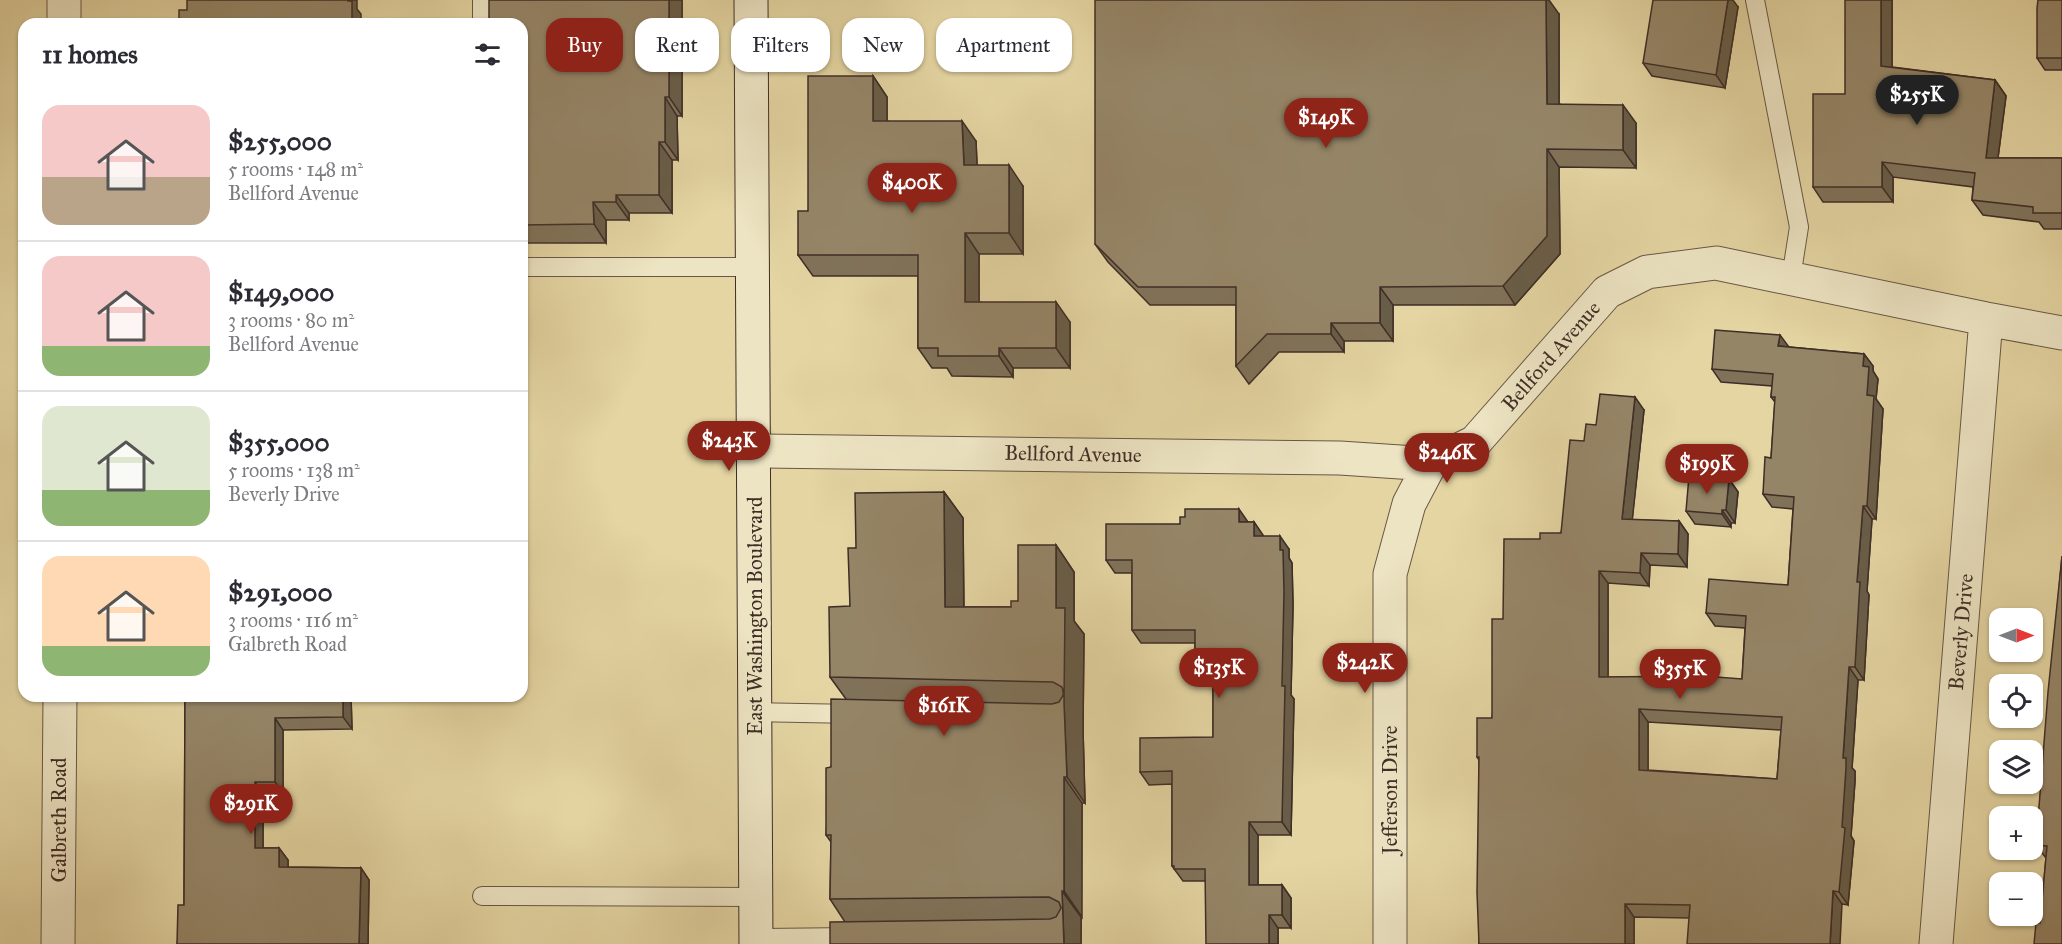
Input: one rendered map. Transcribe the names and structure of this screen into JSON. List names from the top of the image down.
{
  "streets": {
    "street": [
      "Bellford Avenue",
      "East Washington Boulevard",
      "Beverly Drive",
      "Jefferson Drive",
      "Galbreth Road"
    ]
  },
  "crossings": [
    ["Bellford Avenue", "East Washington Boulevard"],
    ["Bellford Avenue", "Beverly Drive"],
    ["Bellford Avenue", "Jefferson Drive"]
  ],
  "north": "right",
  "page": {
    "chip": [
      "Buy",
      "Rent",
      "Filters",
      "New",
      "Apartment"
    ],
    "heading": "11 homes",
    "price": [
      "$255K",
      "$149K",
      "$400K",
      "$243K",
      "$246K",
      "$199K",
      "$242K",
      "$135K",
      "$355K",
      "$161K",
      "$291K"
    ],
    "list": [
      {
        "name": "$255,000",
        "note": "5 rooms · 148 m² · Bellford Avenue"
      },
      {
        "name": "$149,000",
        "note": "3 rooms · 80 m² · Bellford Avenue"
      },
      {
        "name": "$355,000",
        "note": "5 rooms · 138 m² · Beverly Drive"
      },
      {
        "name": "$291,000",
        "note": "3 rooms · 116 m² · Galbreth Road"
      }
    ],
    "map_buttons": ["+", "−"]
  }
}
